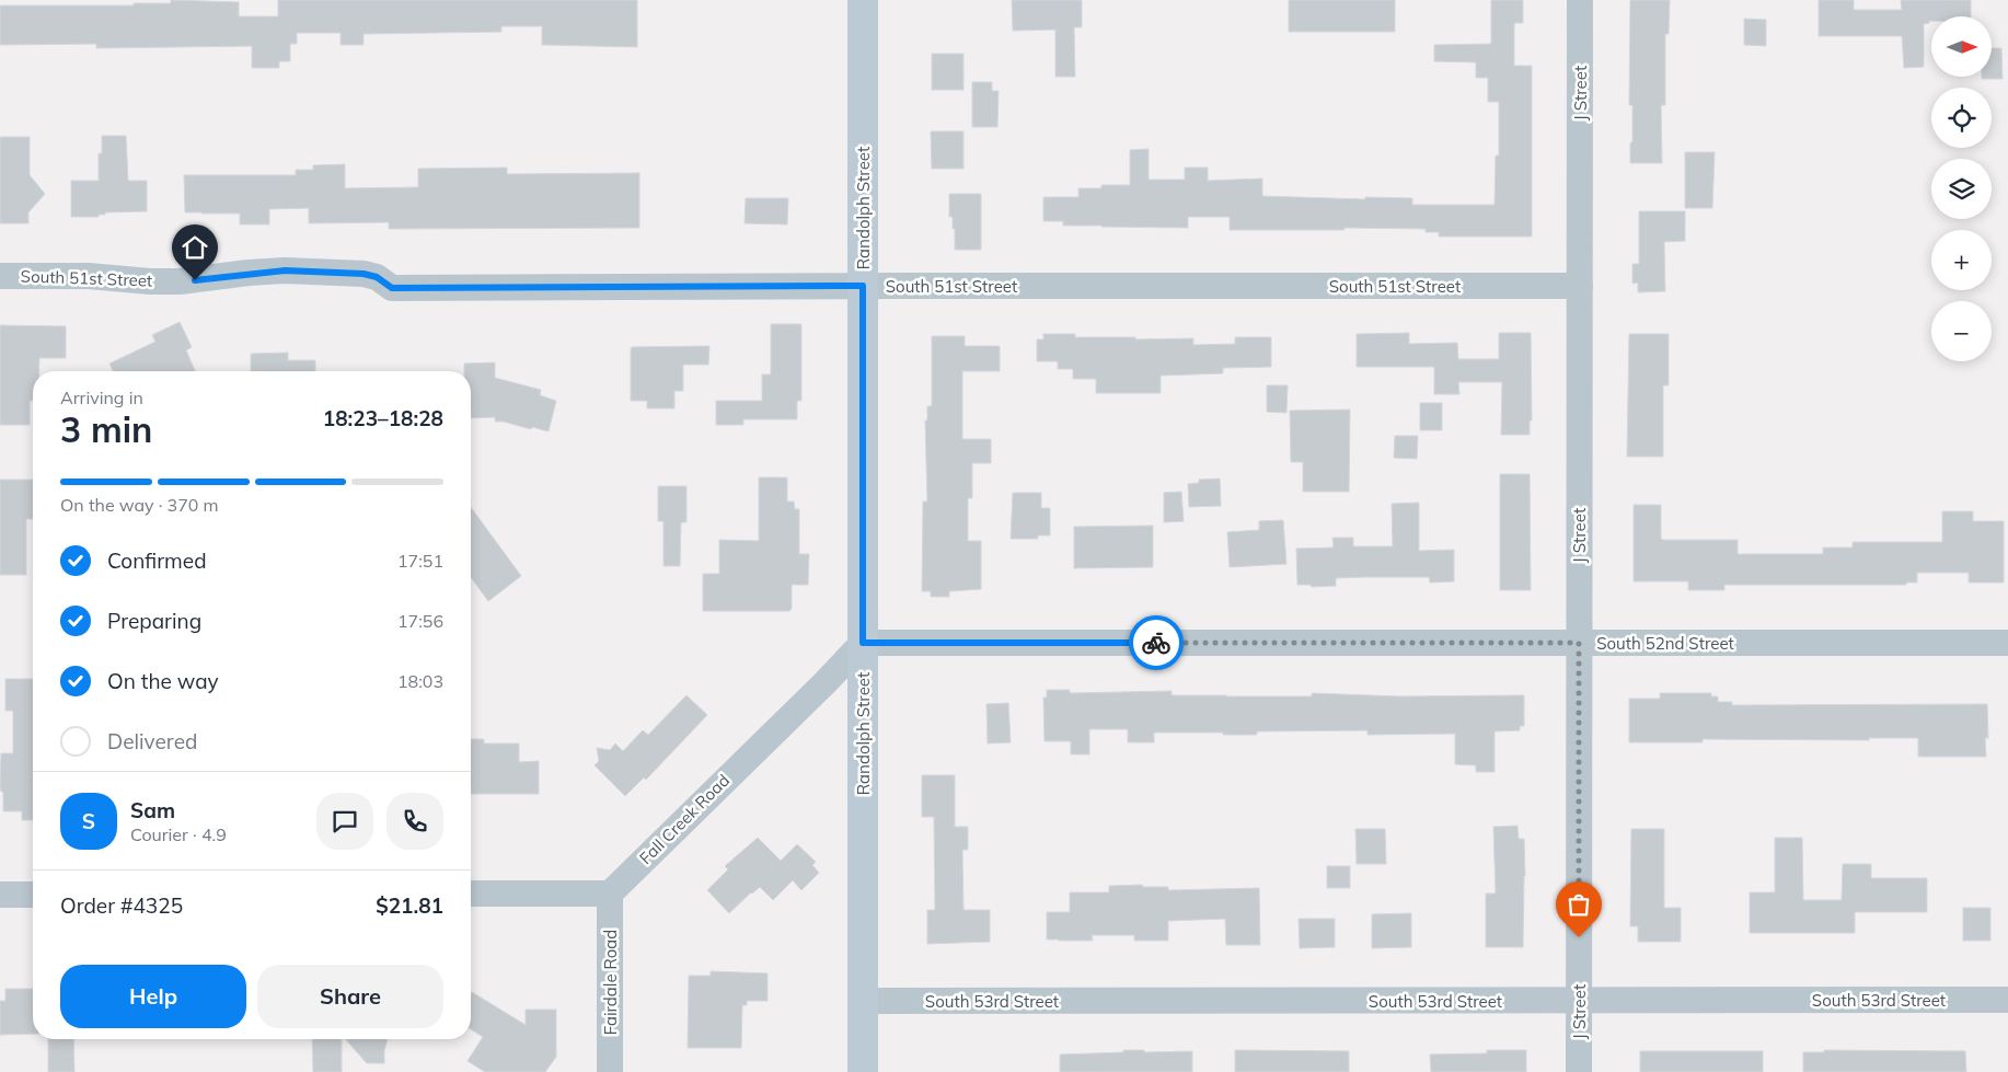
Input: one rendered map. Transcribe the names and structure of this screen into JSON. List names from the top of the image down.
{
  "streets": {
    "main road": ["Randolph Street"],
    "street": [
      "J Street",
      "South 51st Street",
      "South 52nd Street",
      "Fall Creek Road",
      "Fairdale Road",
      "South 53rd Street"
    ]
  },
  "crossings": [
    ["J Street", "South 51st Street"],
    ["J Street", "South 52nd Street"],
    ["J Street", "South 53rd Street"],
    ["Randolph Street", "South 51st Street"],
    ["Randolph Street", "South 52nd Street"],
    ["Randolph Street", "Fall Creek Road"],
    ["Randolph Street", "South 53rd Street"],
    ["South 52nd Street", "Fall Creek Road"],
    ["Fall Creek Road", "Fairdale Road"]
  ],
  "north": "right",
  "page": {
    "map_buttons": ["+", "−"],
    "heading": ["3 min", "Arriving in", "18:23–18:28"],
    "panel": [
      "Sam",
      "Courier · 4.9",
      "Order #4325",
      "$21.81"
    ],
    "bar": "On the way · 370 m",
    "list": [
      ["Confirmed", "17:51"],
      ["Preparing", "17:56"],
      ["On the way", "18:03"],
      "Delivered"
    ],
    "round": "S",
    "buttons": ["Help", "Share"]
  }
}
